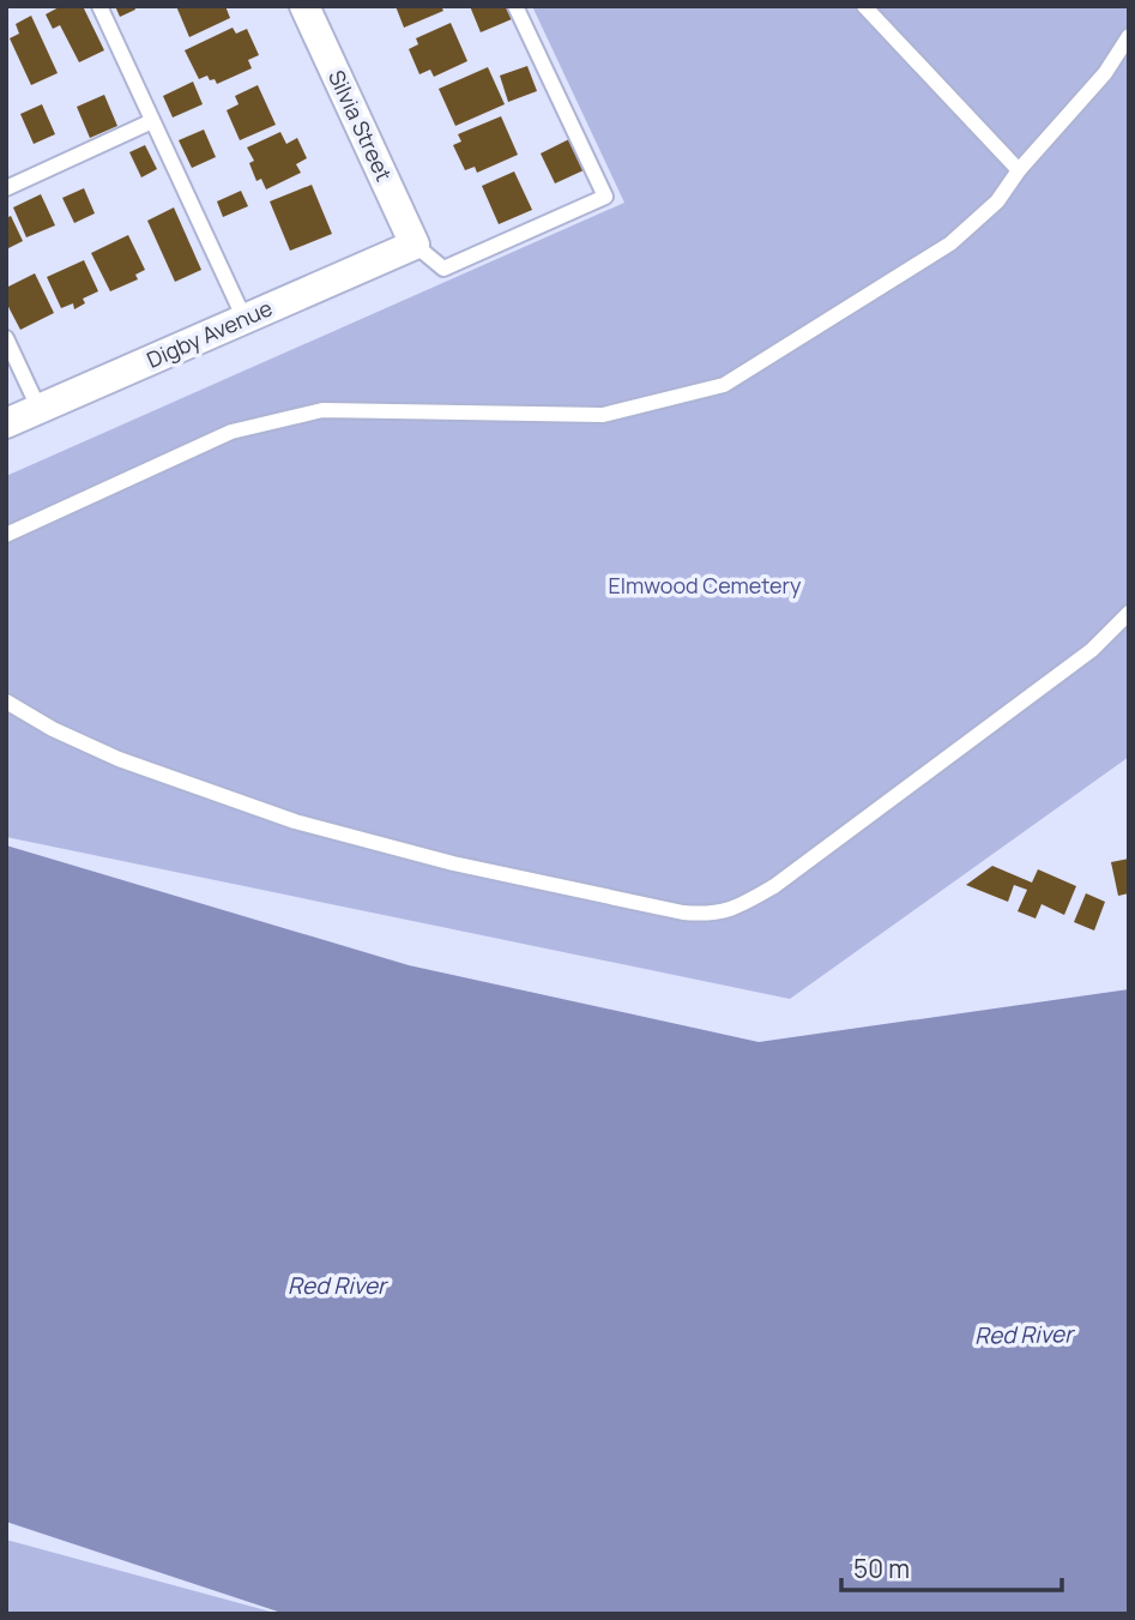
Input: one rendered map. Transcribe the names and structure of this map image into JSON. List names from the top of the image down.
{
  "streets": {
    "street": ["Silvia Street", "Digby Avenue"]
  },
  "crossings": [
    ["Silvia Street", "Digby Avenue"]
  ],
  "water": ["Red River"],
  "parks": ["Elmwood Cemetery"],
  "scale_bar": "50 m"
}
